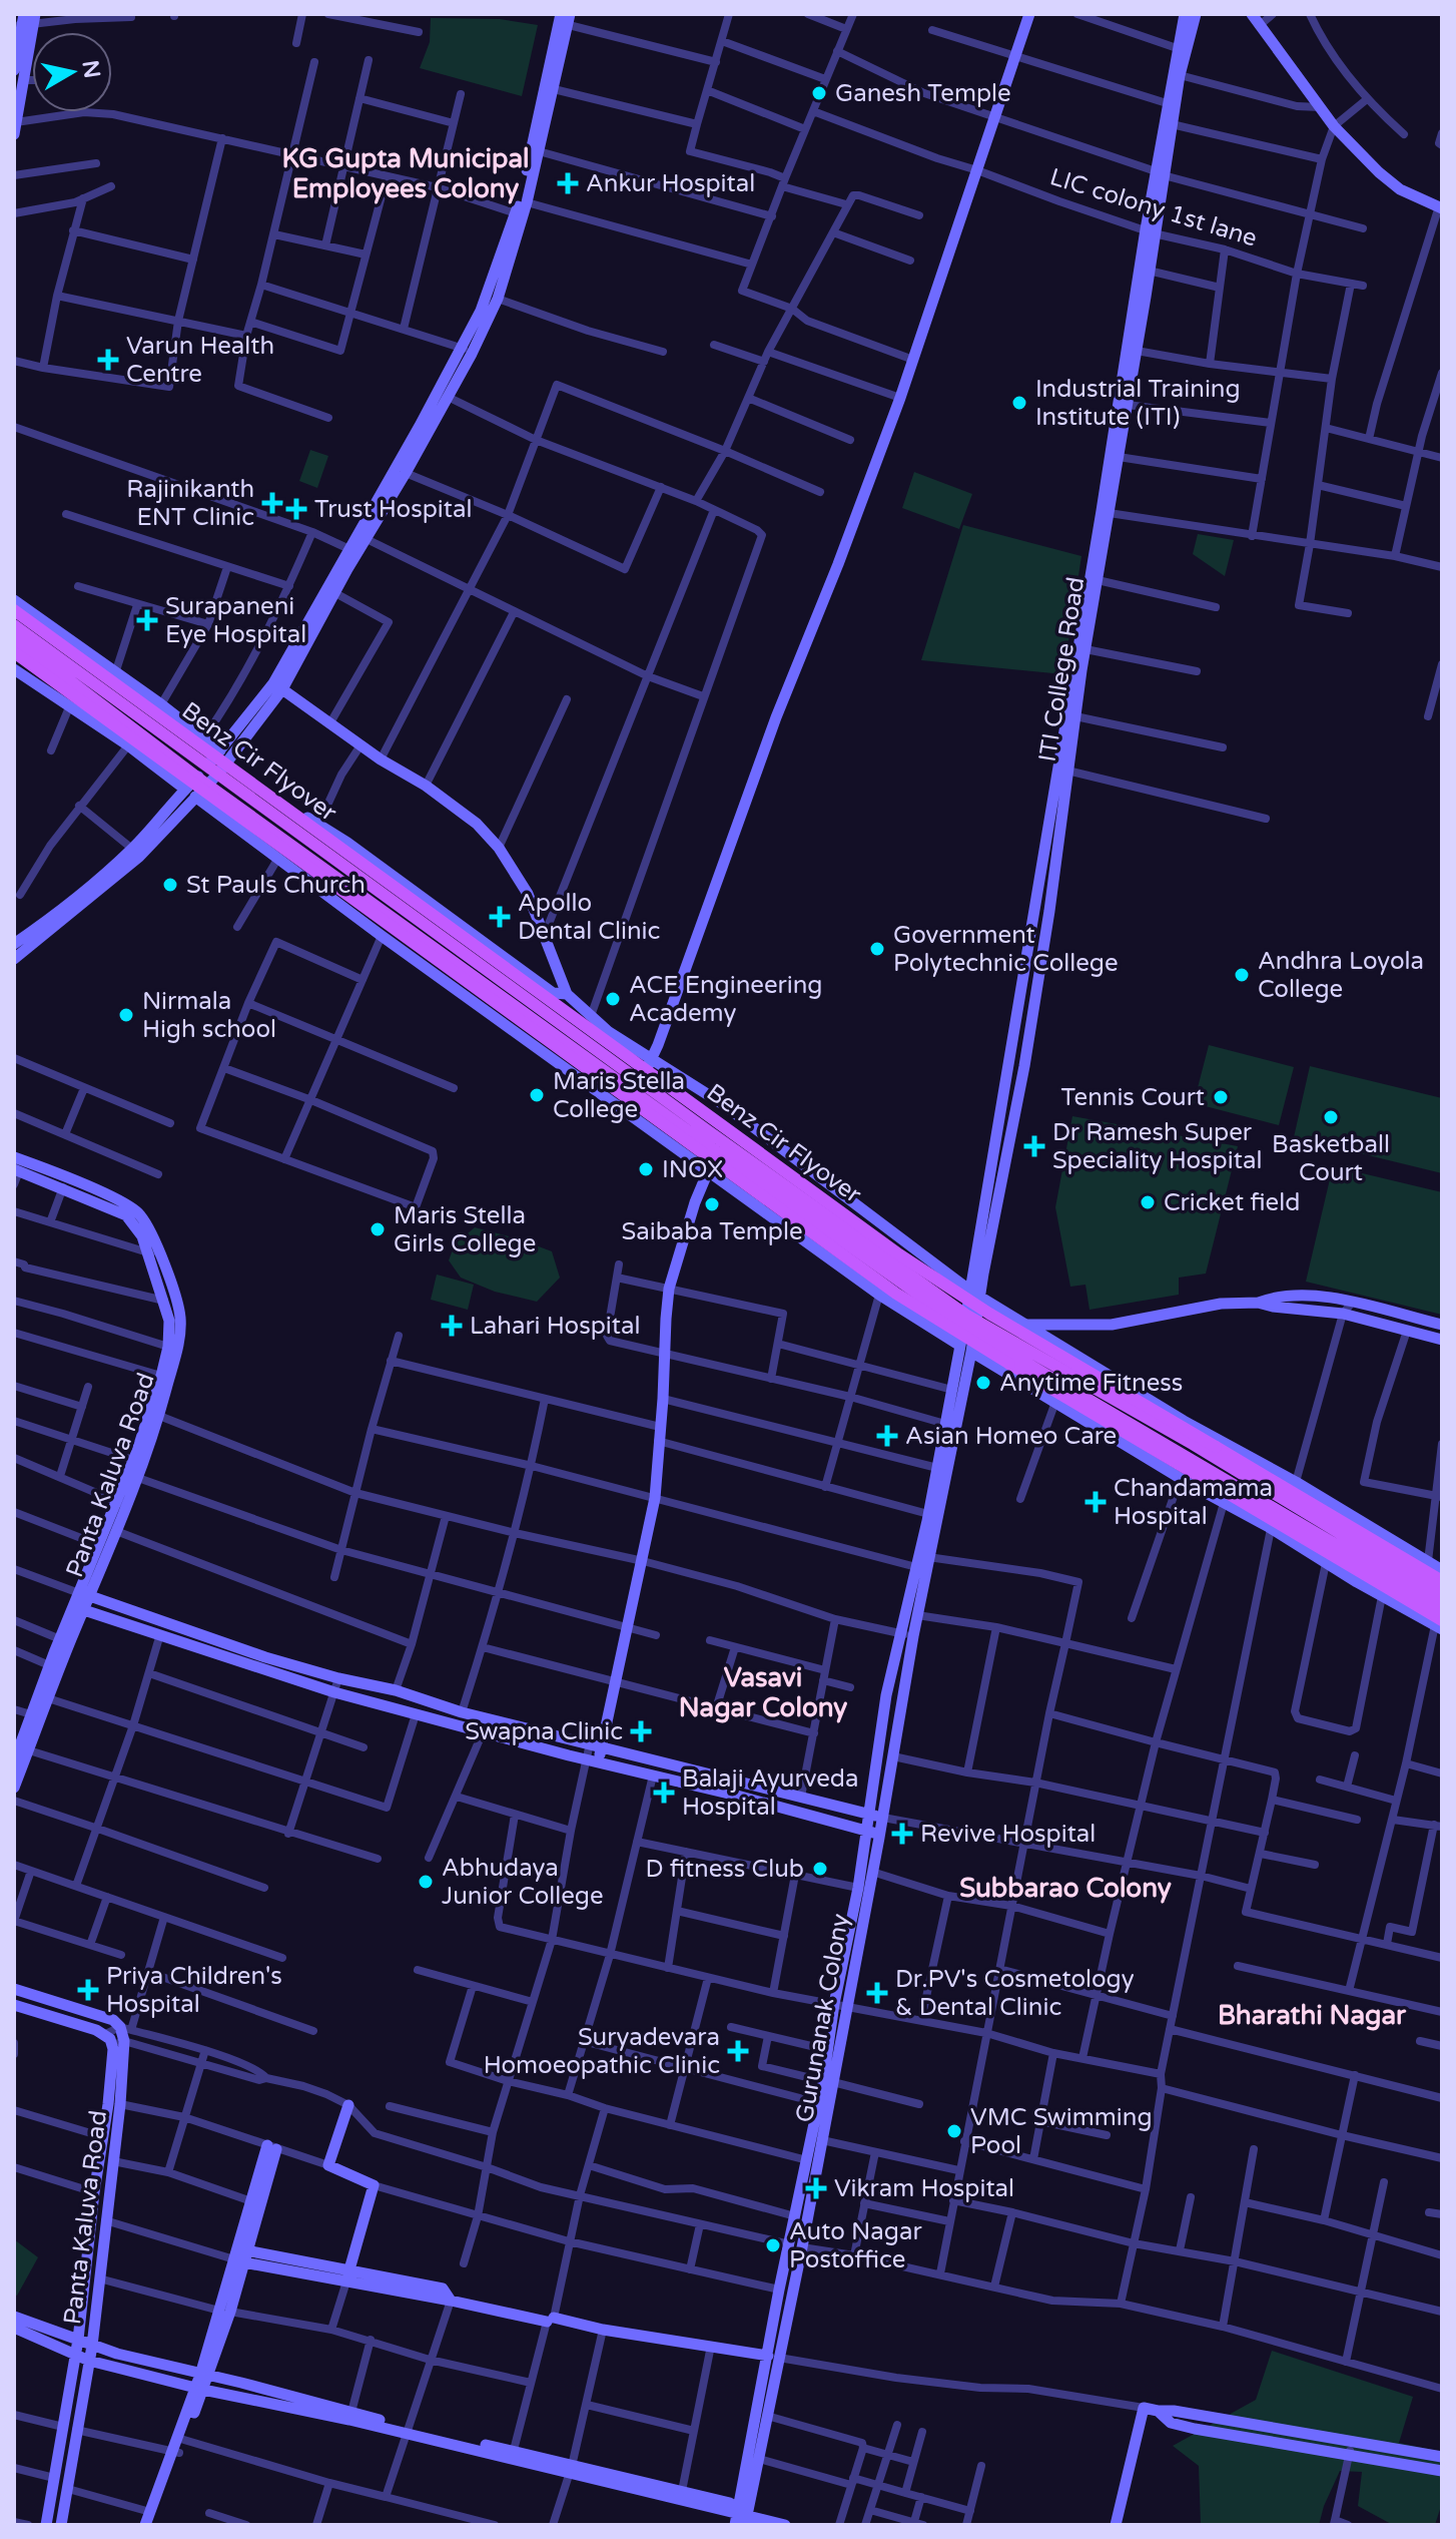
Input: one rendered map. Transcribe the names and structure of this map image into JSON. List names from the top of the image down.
{
  "streets": {
    "main road": ["Benz Cir Flyover"],
    "street": [
      "LIC colony 1st lane",
      "ITI College Road",
      "Panta Kaluva Road",
      "Gurunanak Colony"
    ]
  },
  "crossings": [
    ["LIC colony 1st lane", "ITI College Road"]
  ],
  "districts": [
    "KG Gupta Municipal Employees Colony",
    "Vasavi Nagar Colony",
    "Subbarao Colony",
    "Bharathi Nagar"
  ],
  "places": {
    "other": [
      "Ganesh Temple",
      "Industrial Training Institute (ITI)",
      "St Pauls Church",
      "Government Polytechnic College",
      "Andhra Loyola College",
      "ACE Engineering Academy",
      "Nirmala High school",
      "Maris Stella College",
      "Tennis Court",
      "Basketball Court",
      "INOX",
      "Cricket field",
      "Saibaba Temple",
      "Maris Stella Girls College",
      "Anytime Fitness",
      "D fitness Club",
      "Abhudaya Junior College",
      "VMC Swimming Pool",
      "Auto Nagar Postoffice"
    ],
    "health": [
      "Ankur Hospital",
      "Varun Health Centre",
      "Rajinikanth ENT Clinic",
      "Trust Hospital",
      "Surapaneni Eye Hospital",
      "Apollo Dental Clinic",
      "Dr Ramesh Super Speciality Hospital",
      "Lahari Hospital",
      "Asian Homeo Care",
      "Chandamama Hospital",
      "Swapna Clinic",
      "Balaji Ayurveda Hospital",
      "Revive Hospital",
      "Priya Children's Hospital",
      "Dr.PV's Cosmetology & Dental Clinic",
      "Suryadevara Homoeopathic Clinic",
      "Vikram Hospital"
    ]
  },
  "north": "right"
}
